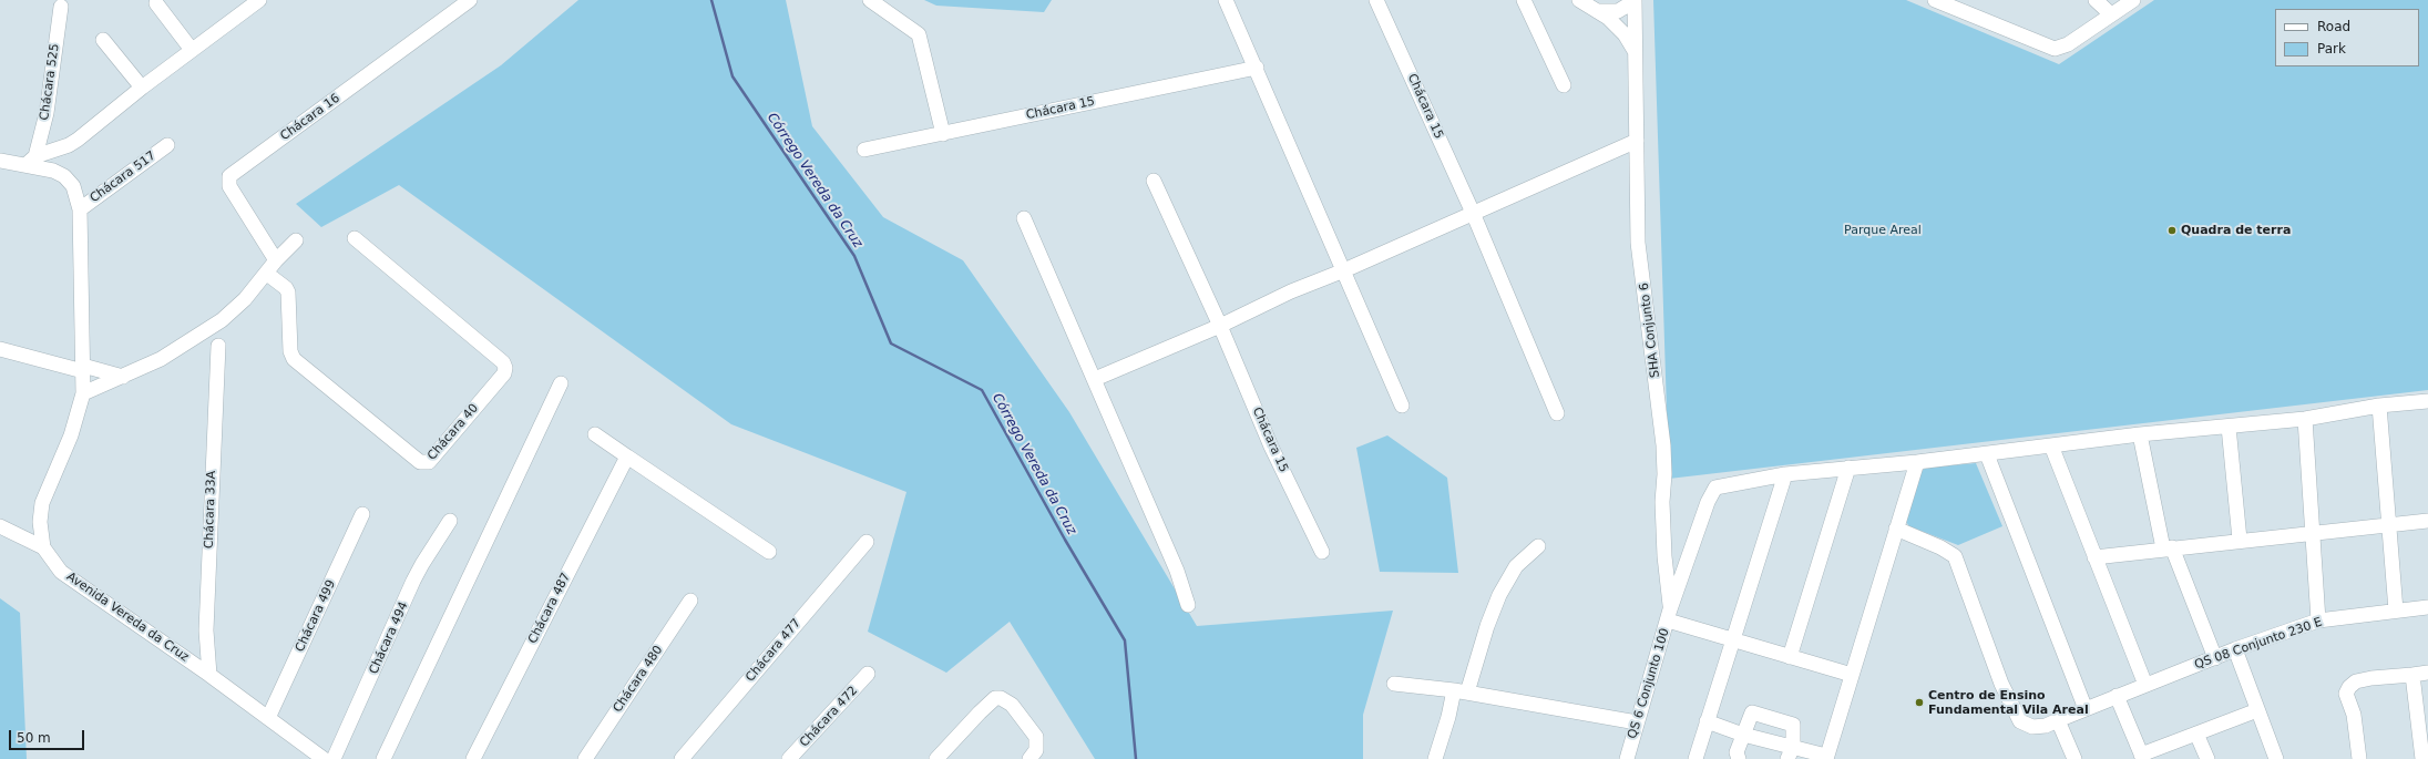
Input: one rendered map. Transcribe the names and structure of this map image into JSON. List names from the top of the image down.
{
  "streets": {
    "street": [
      "Chácara 525",
      "Chácara 15",
      "Chácara 16",
      "Chácara 517",
      "SHA Conjunto 6",
      "Chácara 40",
      "Chácara 33A",
      "Chácara 487",
      "Chácara 499",
      "Avenida Vereda da Cruz",
      "Chácara 494",
      "QS 08 Conjunto 230 E",
      "Chácara 477",
      "Chácara 480",
      "QS 6 Conjunto 100",
      "Chácara 472"
    ]
  },
  "crossings": [
    ["Chácara 525", "Avenida Vereda da Cruz"],
    ["Chácara 517", "Avenida Vereda da Cruz"],
    ["SHA Conjunto 6", "QS 6 Conjunto 100"],
    ["Chácara 33A", "Avenida Vereda da Cruz"],
    ["Chácara 499", "Avenida Vereda da Cruz"]
  ],
  "water": ["Córrego Vereda da Cruz"],
  "parks": ["Parque Areal"],
  "places": ["Quadra de terra", "Centro de Ensino Fundamental Vila Areal"],
  "legend": ["Road", "Park"],
  "scale_bar": "50 m"
}
